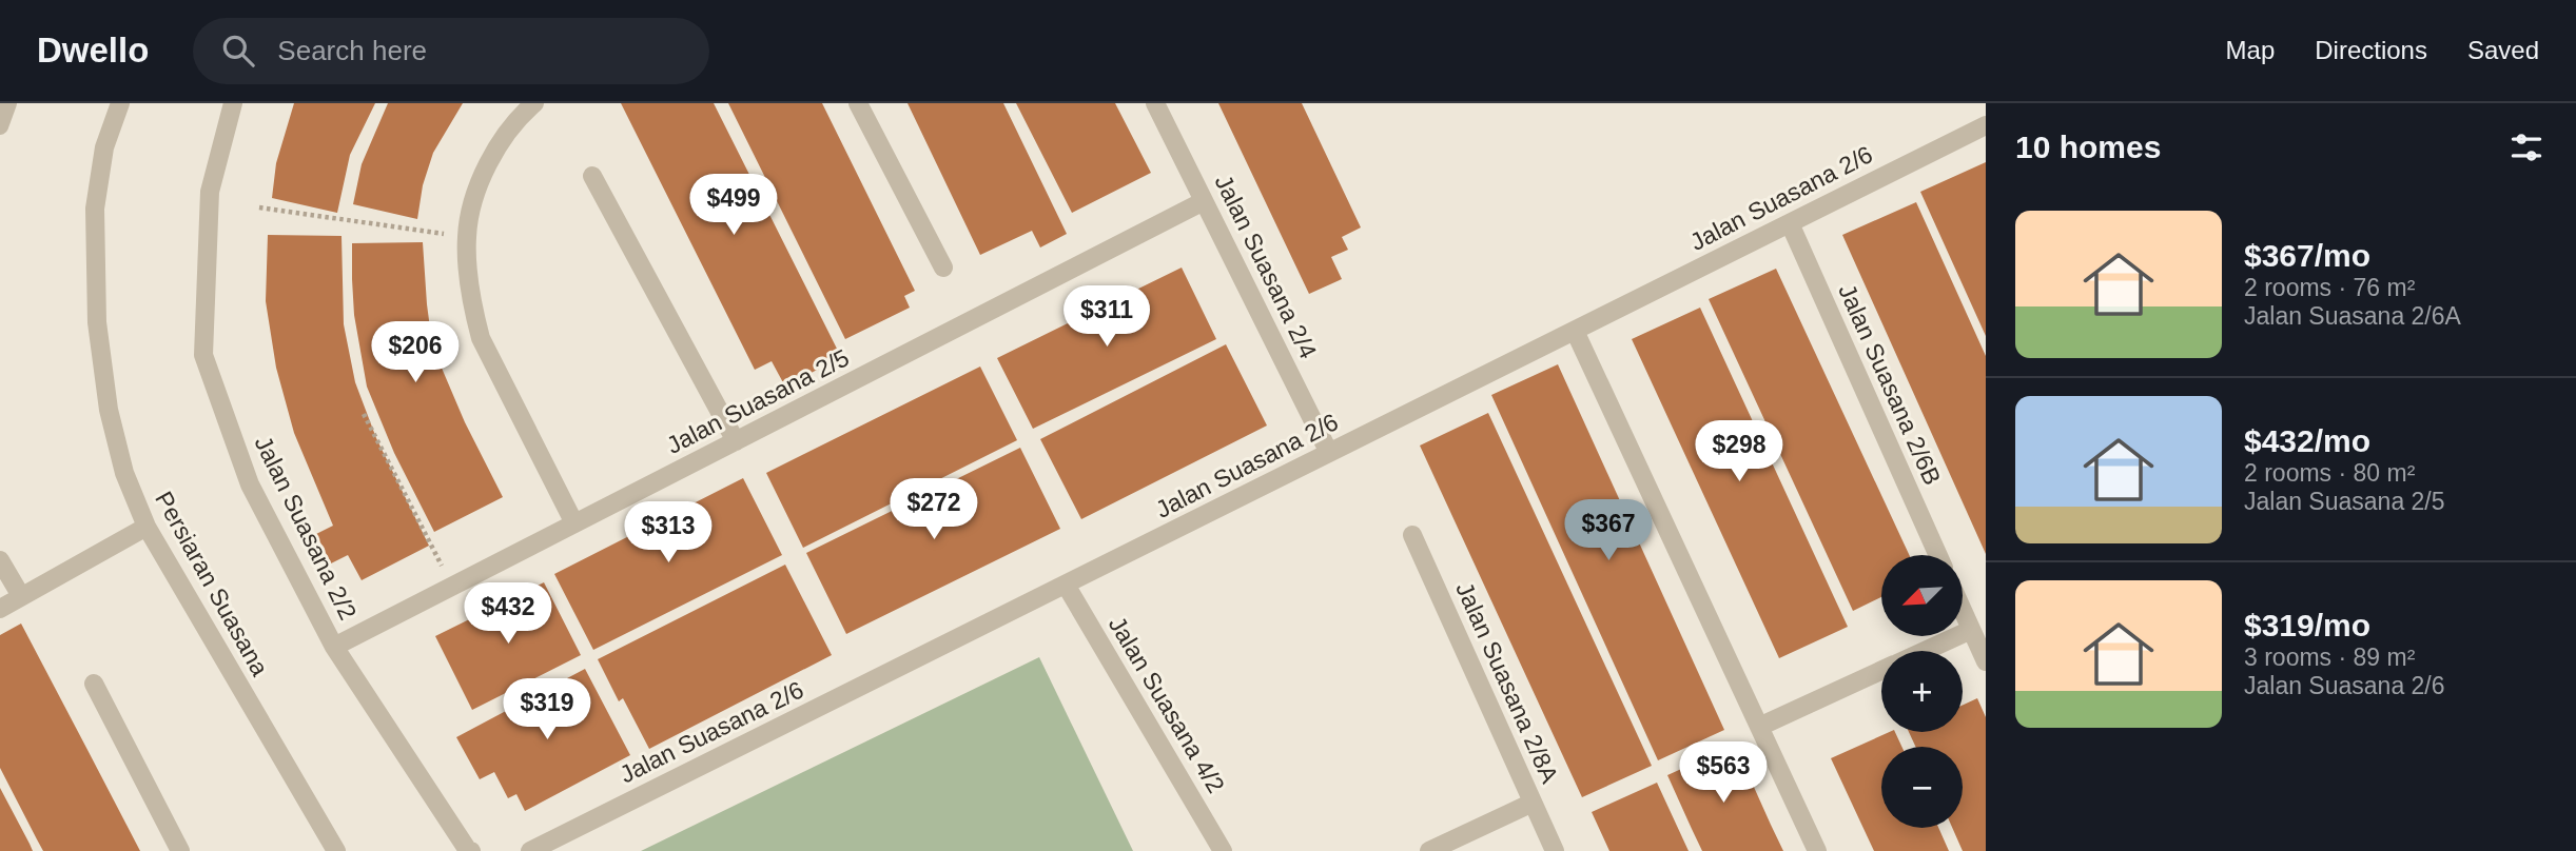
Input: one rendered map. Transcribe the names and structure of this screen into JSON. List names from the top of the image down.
{
  "streets": {
    "street": [
      "Jalan Suasana 2/6",
      "Jalan Suasana 2/4",
      "Jalan Suasana 2/6B",
      "Jalan Suasana 2/5",
      "Jalan Suasana 2/2",
      "Persiaran Suasana",
      "Jalan Suasana 2/8A",
      "Jalan Suasana 4/2"
    ]
  },
  "crossings": [
    ["Jalan Suasana 2/6", "Jalan Suasana 2/4"],
    ["Jalan Suasana 2/6", "Jalan Suasana 2/6B"],
    ["Jalan Suasana 2/6", "Jalan Suasana 4/2"],
    ["Jalan Suasana 2/4", "Jalan Suasana 2/5"],
    ["Jalan Suasana 2/5", "Jalan Suasana 2/2"]
  ],
  "north": "bottom left",
  "page": {
    "header": "Dwello",
    "search": "Search here",
    "nav": ["Map", "Directions", "Saved"],
    "heading": "10 homes",
    "price": [
      "$499",
      "$311",
      "$206",
      "$298",
      "$272",
      "$367",
      "$313",
      "$432",
      "$319",
      "$563"
    ],
    "list": [
      {
        "name": "$367/mo",
        "note": "2 rooms · 76 m² · Jalan Suasana 2/6A"
      },
      {
        "name": "$432/mo",
        "note": "2 rooms · 80 m² · Jalan Suasana 2/5"
      },
      {
        "name": "$319/mo",
        "note": "3 rooms · 89 m² · Jalan Suasana 2/6"
      }
    ],
    "map_buttons": ["+", "−"]
  }
}
